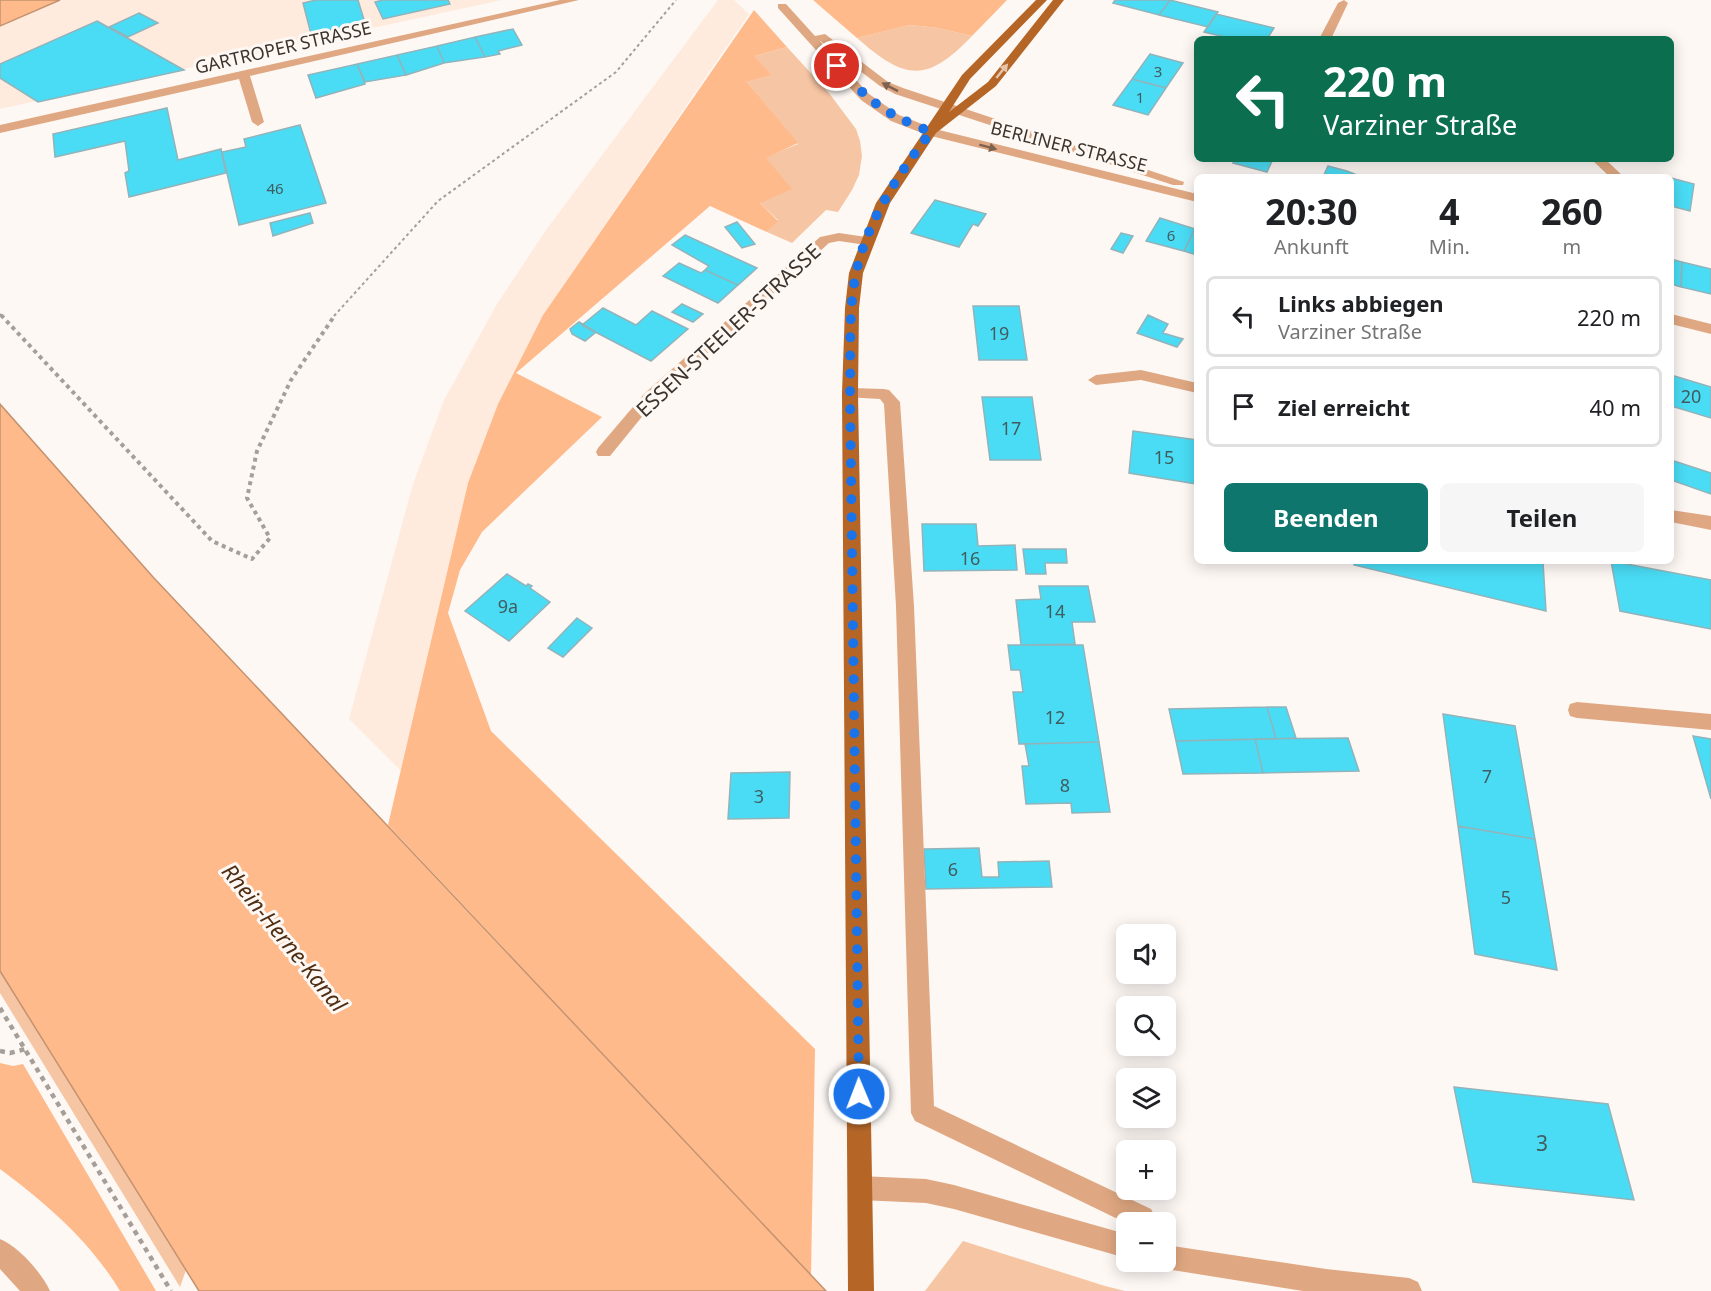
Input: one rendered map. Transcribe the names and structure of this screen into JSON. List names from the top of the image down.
{
  "streets": {
    "street": ["GARTROPER STRASSE", "BERLINER STRASSE", "ESSEN-STEELER-STRASSE"]
  },
  "water": ["Rhein-Herne-Kanal"],
  "house_numbers": [
    "3",
    "1",
    "46",
    "6",
    "19",
    "20",
    "17",
    "15",
    "16",
    "9a",
    "14",
    "12",
    "7",
    "8",
    "3",
    "6",
    "5",
    "3"
  ],
  "page": {
    "turn": ["220 m", "Varziner Straße"],
    "eta": [
      "20:30",
      "Ankunft",
      "4",
      "Min.",
      "260",
      "m"
    ],
    "list": [
      {
        "name": "Links abbiegen",
        "note": "Varziner Straße",
        "value": "220 m"
      },
      {
        "name": "Ziel erreicht",
        "value": "40 m"
      }
    ],
    "buttons": ["Beenden", "Teilen"],
    "map_buttons": ["+", "−"]
  }
}
